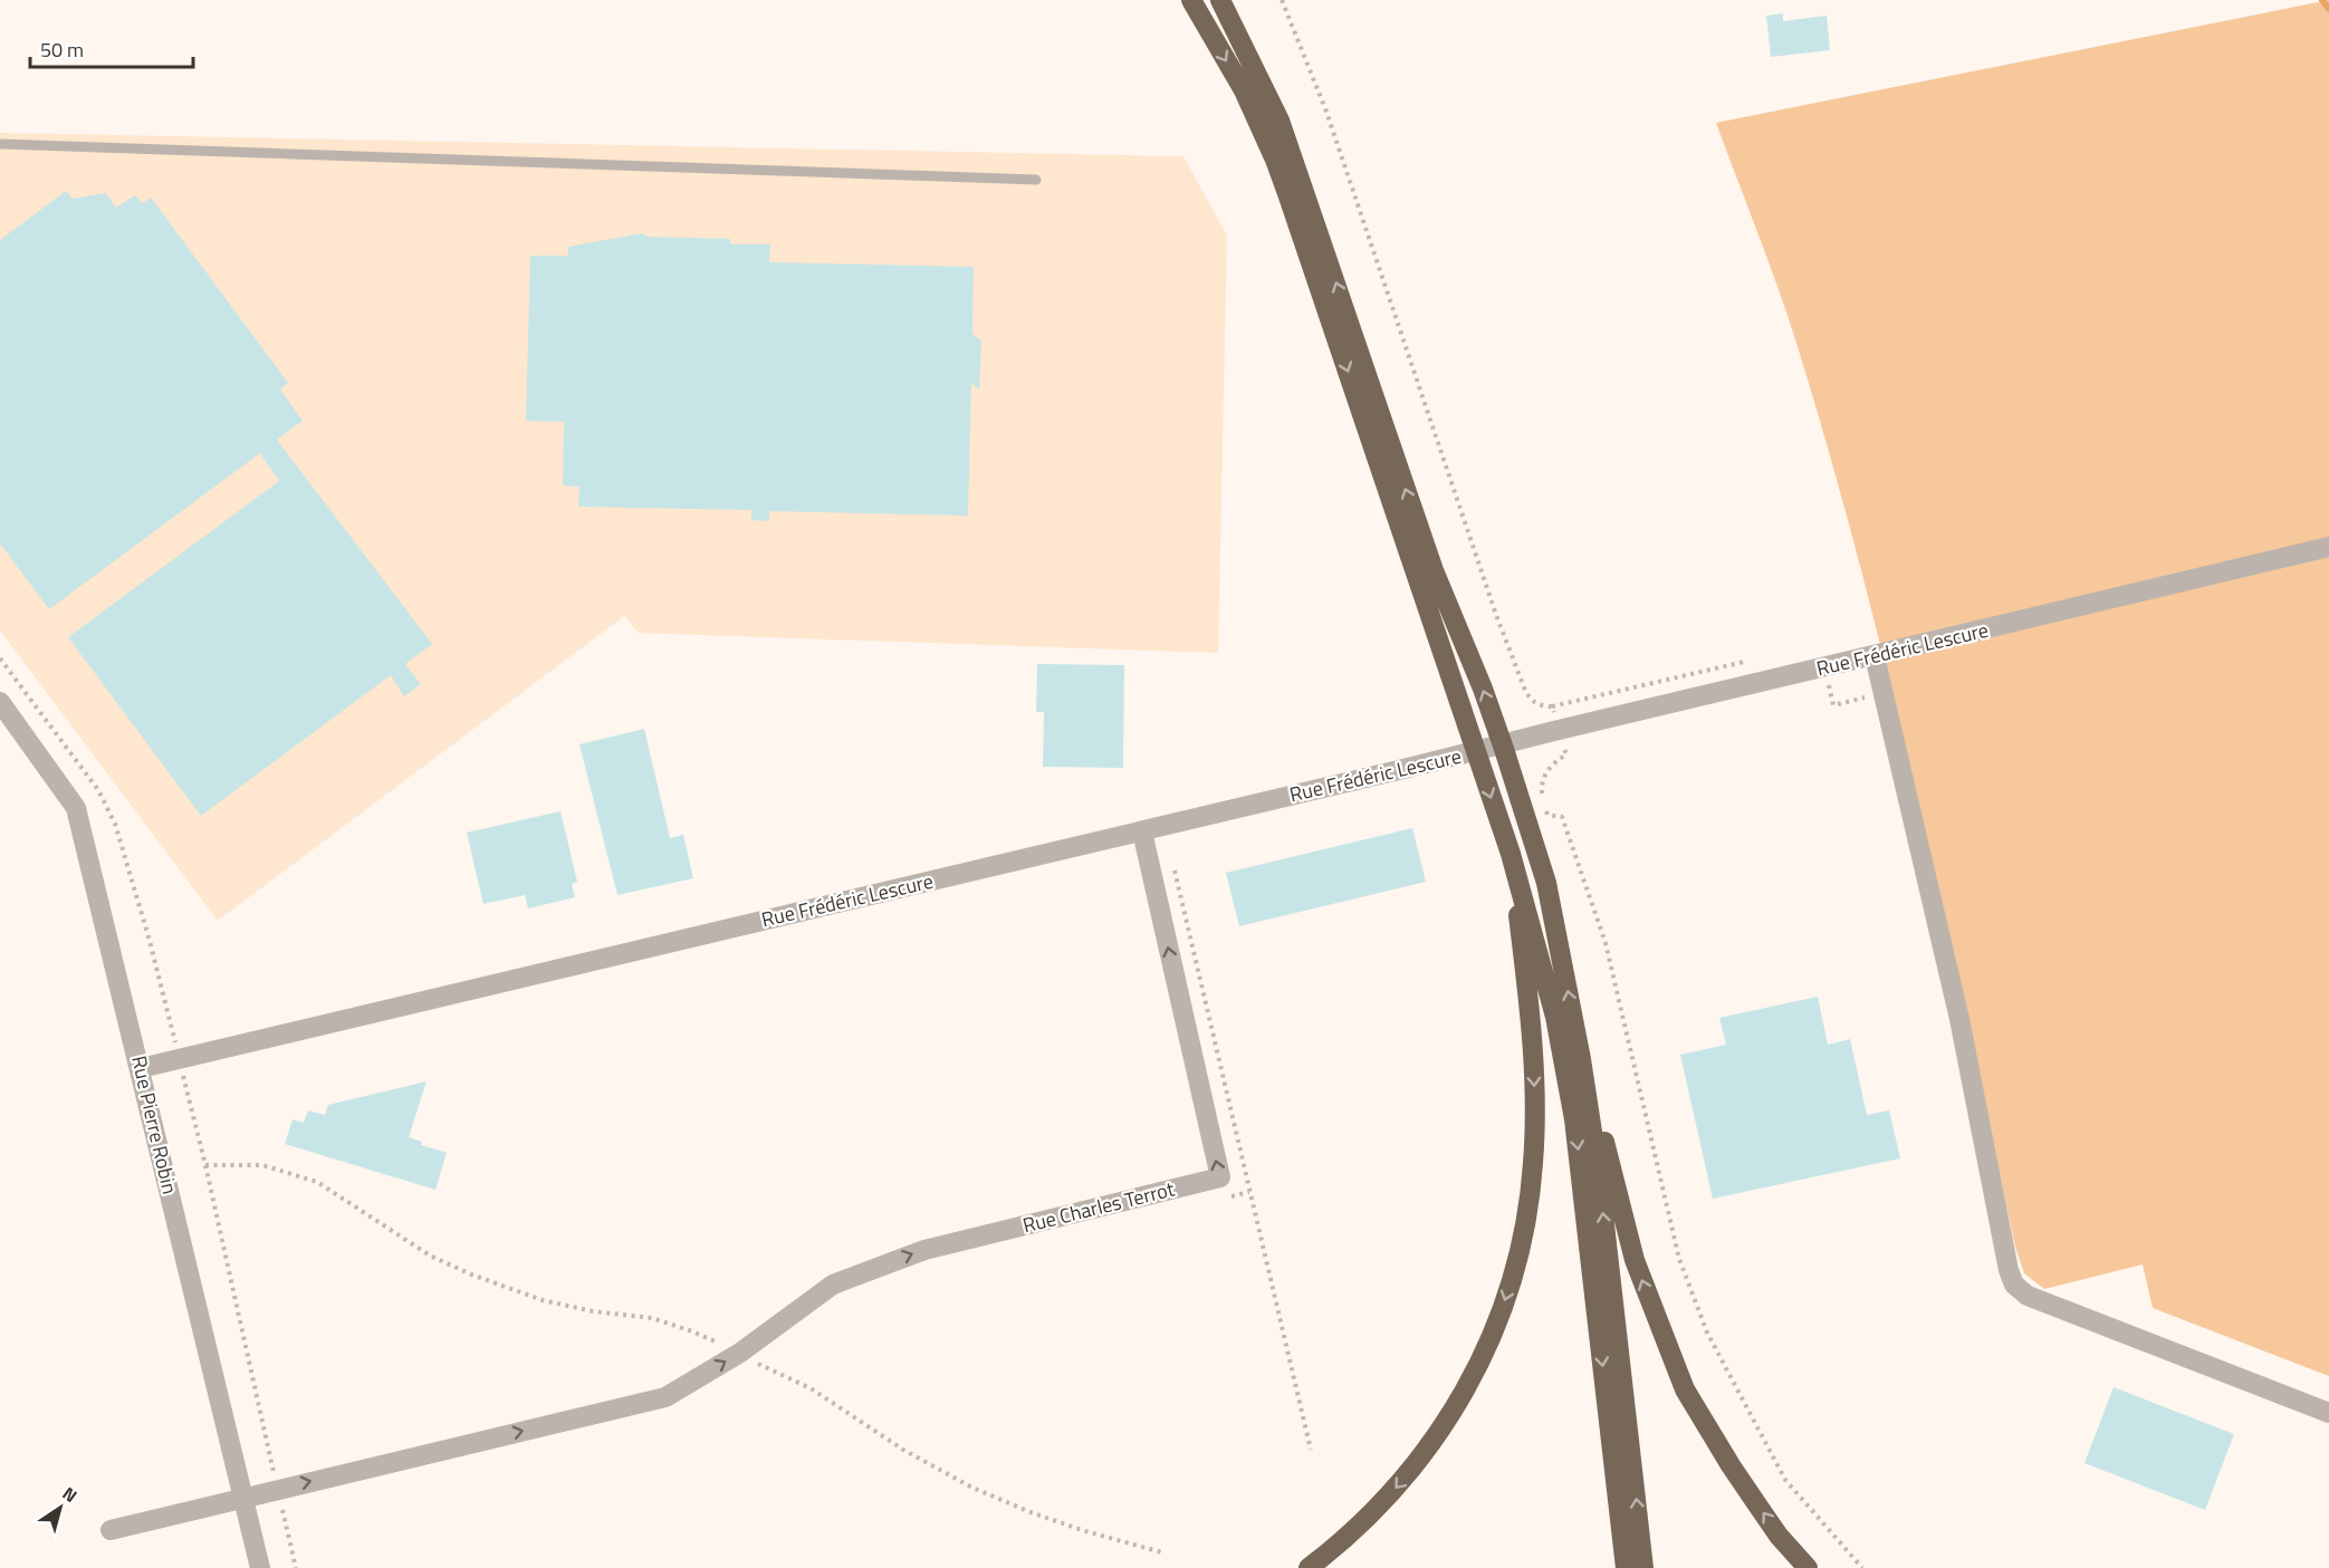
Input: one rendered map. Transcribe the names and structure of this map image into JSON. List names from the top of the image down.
{
  "streets": {
    "street": ["Rue Frédéric Lescure", "Rue Pierre Robin", "Rue Charles Terrot"]
  },
  "crossings": [
    ["Rue Frédéric Lescure", "Rue Pierre Robin"],
    ["Rue Frédéric Lescure", "Rue Charles Terrot"],
    ["Rue Pierre Robin", "Rue Charles Terrot"]
  ],
  "one_way": ["Rue Charles Terrot"],
  "scale_bar": "50 m",
  "north": "top right"
}
